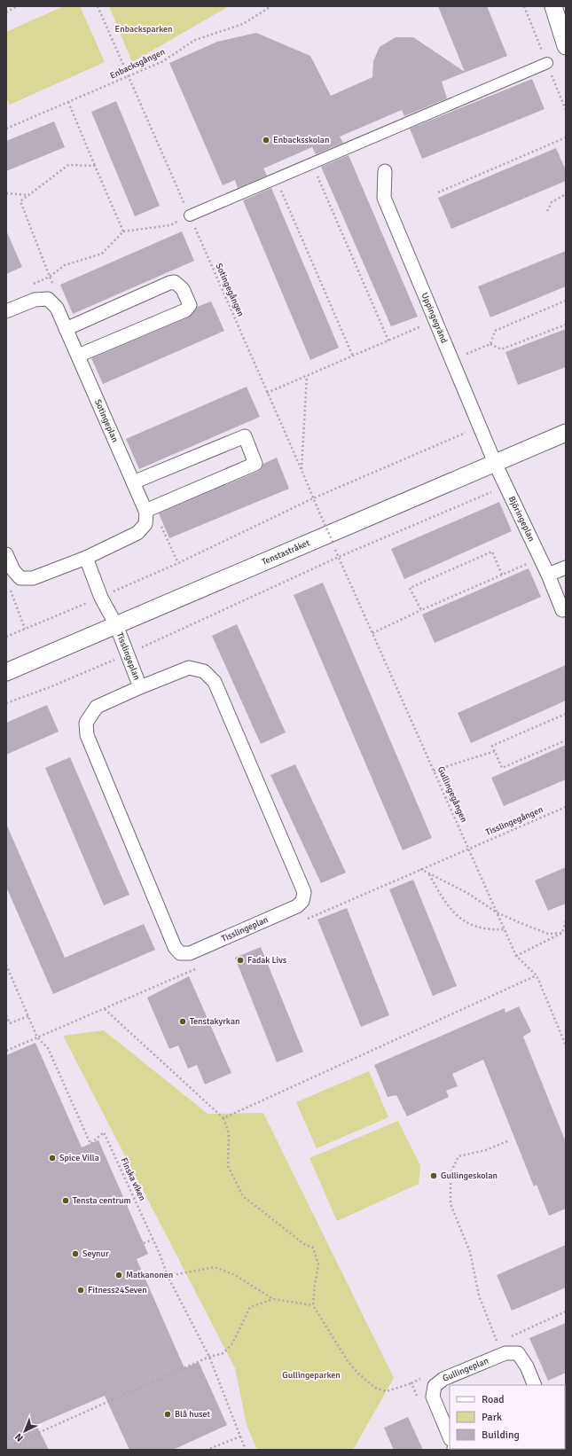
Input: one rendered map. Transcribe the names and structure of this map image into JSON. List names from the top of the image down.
{
  "streets": {
    "street": [
      "Uppingegränd",
      "Sotingeplan",
      "Björingeplan",
      "Tenstastråket",
      "Tisslingeplan",
      "Gullingeplan"
    ],
    "path": [
      "Enbacksgången",
      "Sotingegången",
      "Gullingegången",
      "Tisslingegången",
      "Finska viken"
    ]
  },
  "crossings": [
    ["Enbacksgången", "Sotingegången"],
    ["Sotingegången", "Gullingegången"],
    ["Uppingegränd", "Björingeplan"],
    ["Uppingegränd", "Tenstastråket"],
    ["Björingeplan", "Tenstastråket"],
    ["Tenstastråket", "Tisslingeplan"],
    ["Gullingegången", "Tisslingegången"]
  ],
  "parks": ["Enbacksparken", "Gullingeparken"],
  "places": [
    "Enbacksskolan",
    "Fadak Livs",
    "Tenstakyrkan",
    "Spice Villa",
    "Gullingeskolan",
    "Tensta centrum",
    "Seynur",
    "Matkanonen",
    "Fitness24Seven",
    "Blå huset"
  ],
  "legend": ["Road", "Park", "Building"],
  "north": "bottom left"
}
